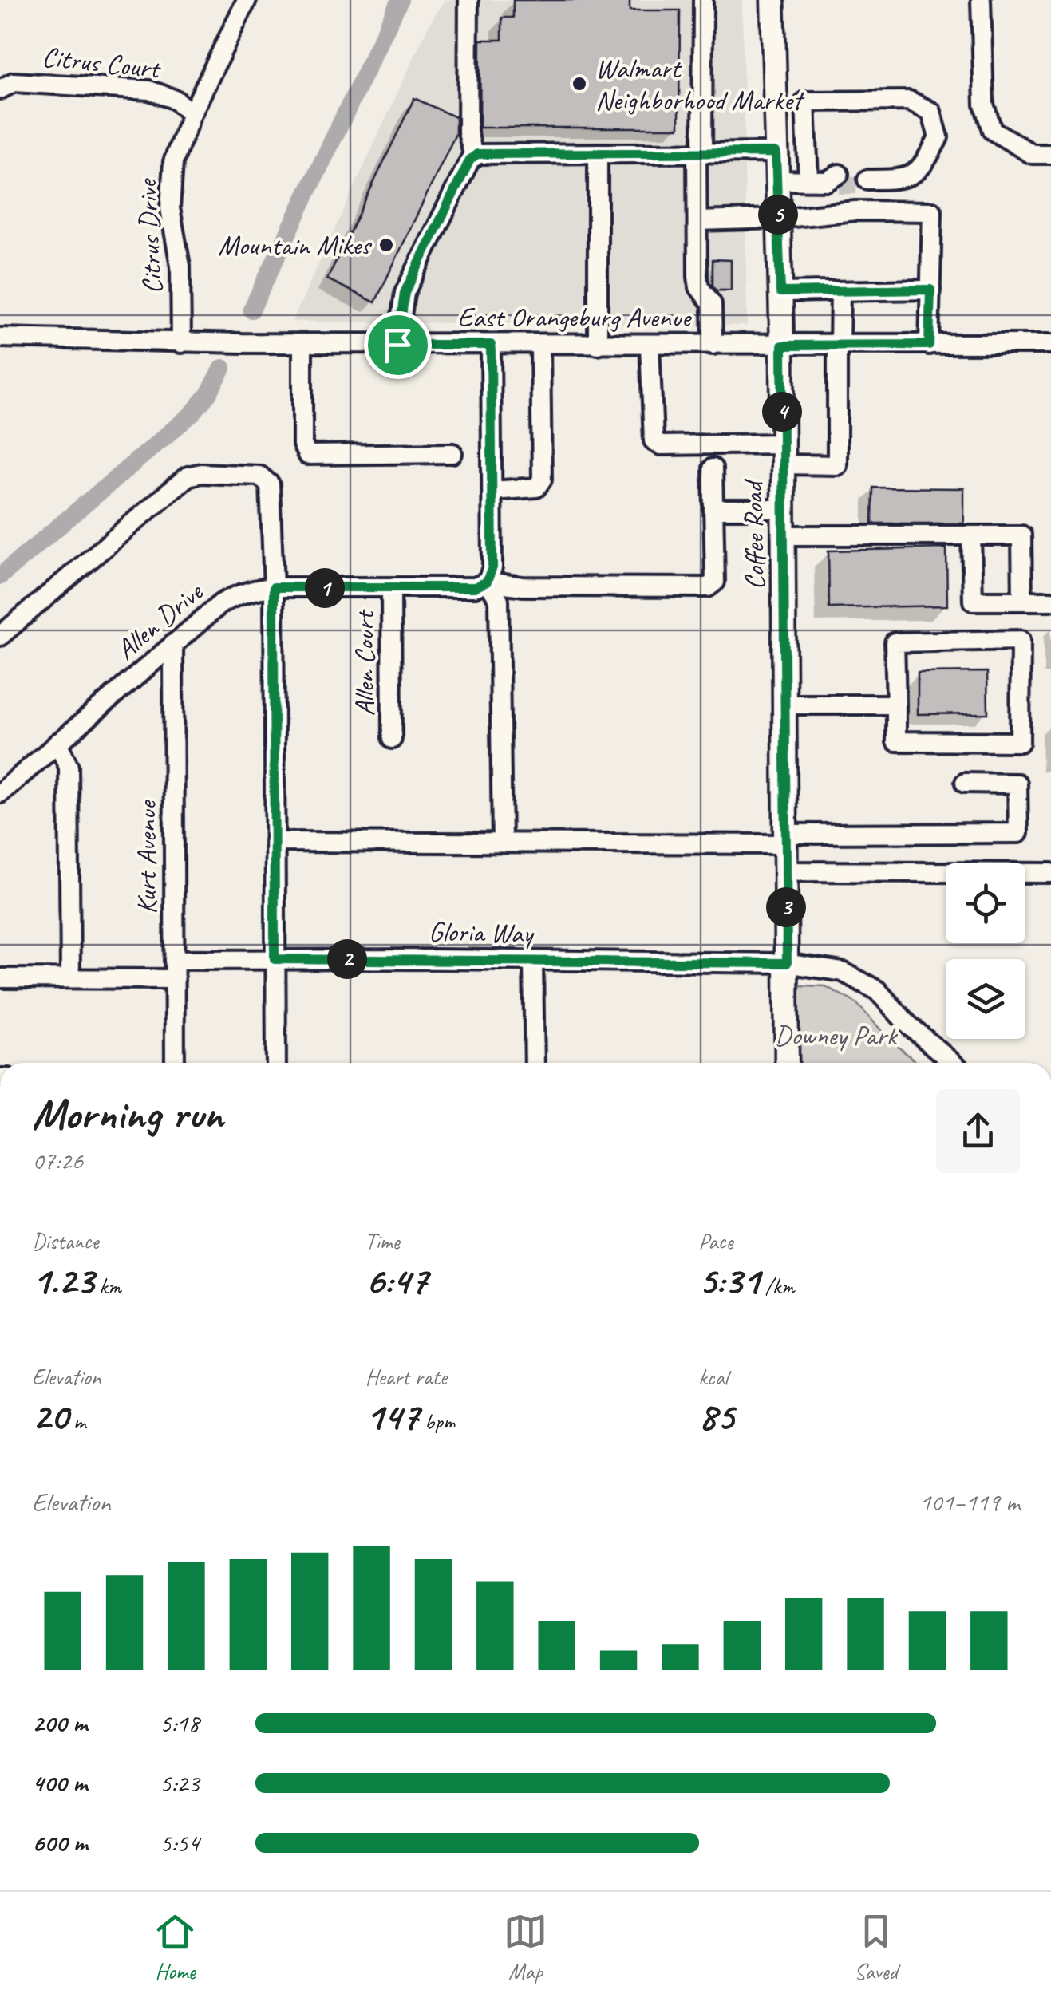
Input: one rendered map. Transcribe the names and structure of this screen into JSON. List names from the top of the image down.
{
  "streets": {
    "main road": ["Coffee Road"],
    "street": [
      "Citrus Court",
      "Citrus Drive",
      "East Orangeburg Avenue",
      "Allen Drive",
      "Allen Court",
      "Kurt Avenue",
      "Gloria Way"
    ]
  },
  "crossings": [
    ["Citrus Court", "Citrus Drive"],
    ["Citrus Drive", "East Orangeburg Avenue"],
    ["East Orangeburg Avenue", "Coffee Road"],
    ["Coffee Road", "Gloria Way"],
    ["Allen Drive", "Allen Court"],
    ["Allen Drive", "Kurt Avenue"],
    ["Kurt Avenue", "Gloria Way"]
  ],
  "parks": ["Downey Park"],
  "places": ["Walmart Neighborhood Market", "Mountain Mikes"],
  "page": {
    "pins": [
      "5",
      "4",
      "1",
      "3",
      "2"
    ],
    "heading": ["Morning run", "07:26"],
    "stats": [
      ["Distance", "1.23 km"],
      ["Time", "6:47"],
      ["Pace", "5:31 /km"],
      ["Elevation", "20 m"],
      ["Heart rate", "147 bpm"],
      ["kcal", "85"]
    ],
    "chart": ["Elevation", "101–119 m"],
    "list": [
      {
        "name": "200 m",
        "note": "5:18"
      },
      {
        "name": "400 m",
        "note": "5:23"
      },
      {
        "name": "600 m",
        "note": "5:54"
      }
    ],
    "tabs": ["Home", "Map", "Saved"]
  }
}
